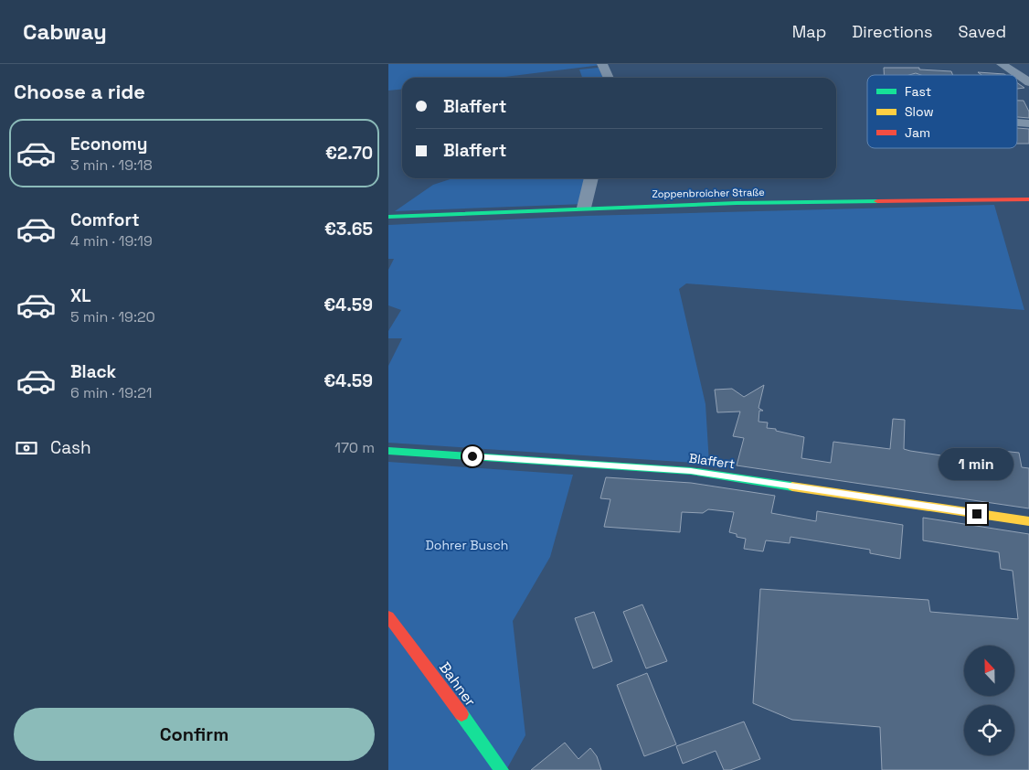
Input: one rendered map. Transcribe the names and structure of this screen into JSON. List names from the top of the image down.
{
  "streets": {
    "main road": ["Zoppenbroicher Straße", "Blaffert", "Bahner"]
  },
  "parks": ["Dohrer Busch"],
  "legend": ["Fast", "Slow", "Jam"],
  "north": "top",
  "page": {
    "header": "Cabway",
    "nav": ["Map", "Directions", "Saved"],
    "heading": "Choose a ride",
    "banner": ["Blaffert", "Blaffert"],
    "list": [
      {
        "name": "Economy",
        "note": "3 min · 19:18",
        "value": "€2.70"
      },
      {
        "name": "Comfort",
        "note": "4 min · 19:19",
        "value": "€3.65"
      },
      {
        "name": "XL",
        "note": "5 min · 19:20",
        "value": "€4.59"
      },
      {
        "name": "Black",
        "note": "6 min · 19:21",
        "value": "€4.59"
      }
    ],
    "pay": ["Cash", "170 m"],
    "bubble": "1 min",
    "buttons": "Confirm"
  }
}
